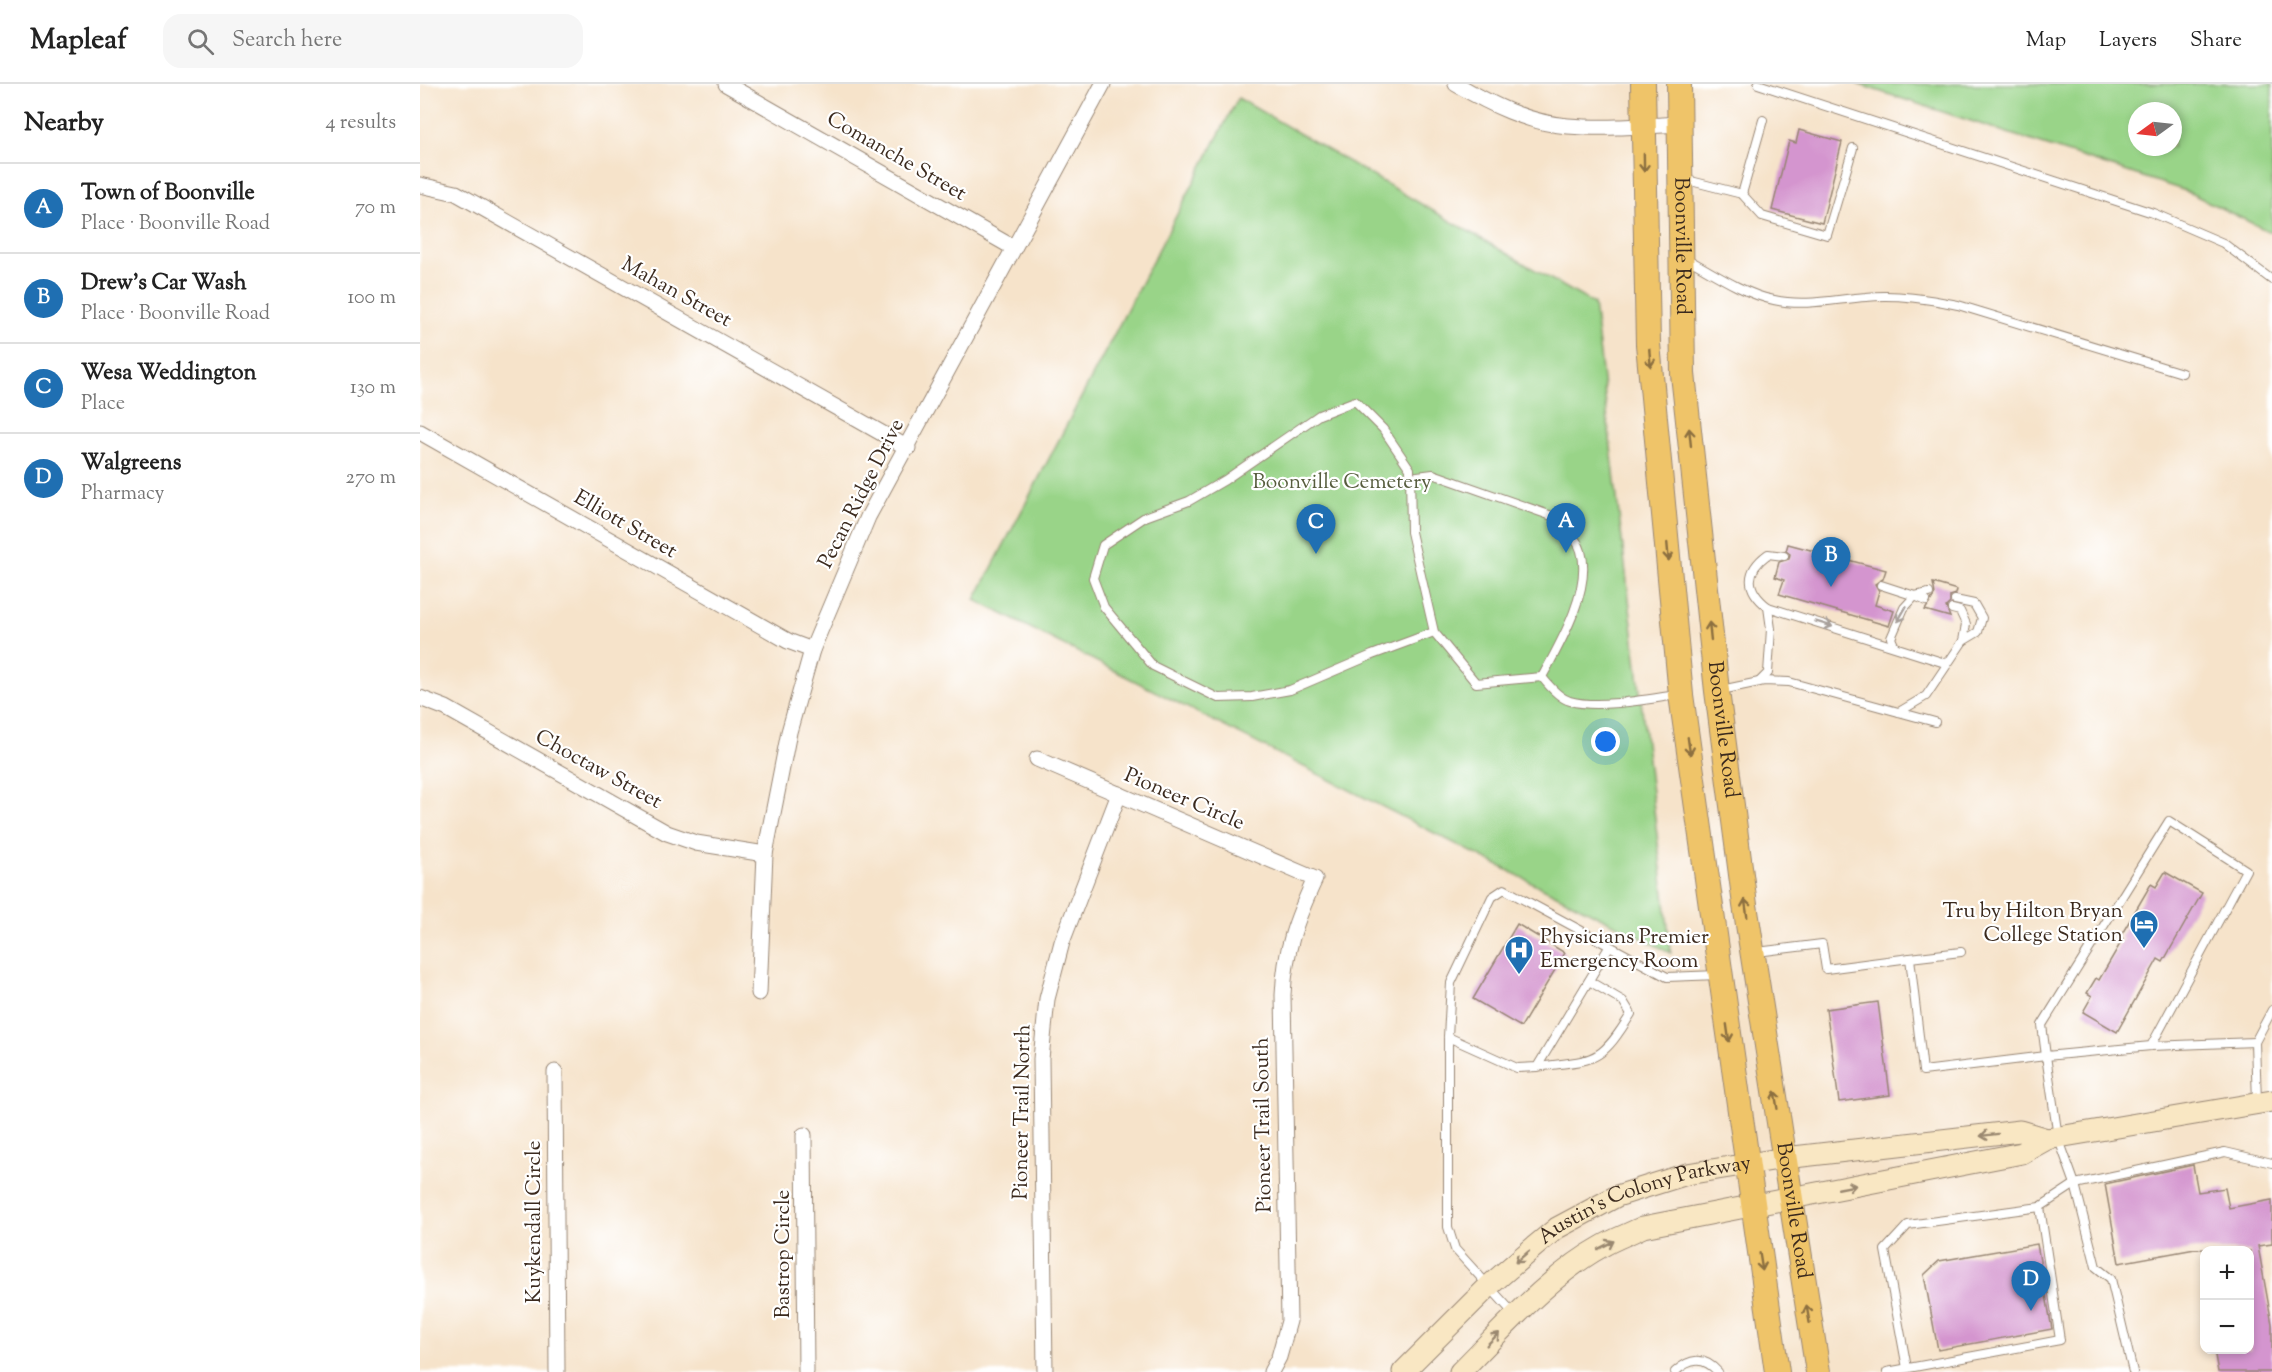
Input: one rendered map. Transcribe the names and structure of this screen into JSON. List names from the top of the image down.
{
  "streets": {
    "main road": ["Boonville Road"],
    "street": [
      "Comanche Street",
      "Mahan Street",
      "Pecan Ridge Drive",
      "Elliott Street",
      "Choctaw Street",
      "Pioneer Circle",
      "Pioneer Trail North",
      "Pioneer Trail South",
      "Austin's Colony Parkway",
      "Kuykendall Circle",
      "Bastrop Circle"
    ]
  },
  "crossings": [
    ["Comanche Street", "Pecan Ridge Drive"],
    ["Boonville Road", "Austin's Colony Parkway"],
    ["Mahan Street", "Pecan Ridge Drive"],
    ["Pecan Ridge Drive", "Elliott Street"],
    ["Pecan Ridge Drive", "Choctaw Street"],
    ["Pioneer Circle", "Pioneer Trail North"],
    ["Pioneer Circle", "Pioneer Trail South"]
  ],
  "parks": ["Boonville Cemetery"],
  "places": {
    "hotel": ["Tru by Hilton Bryan College Station"],
    "hospital": ["Physicians Premier Emergency Room"]
  },
  "north": "left",
  "page": {
    "header": "Mapleaf",
    "search": "Search here",
    "nav": ["Map", "Layers", "Share"],
    "heading": ["Nearby", "4 results"],
    "list": [
      {
        "mark": "A",
        "name": "Town of Boonville",
        "note": "Place · Boonville Road",
        "value": "70 m"
      },
      {
        "mark": "B",
        "name": "Drew's Car Wash",
        "note": "Place · Boonville Road",
        "value": "100 m"
      },
      {
        "mark": "C",
        "name": "Wesa Weddington",
        "note": "Place",
        "value": "130 m"
      },
      {
        "mark": "D",
        "name": "Walgreens",
        "note": "Pharmacy",
        "value": "270 m"
      }
    ],
    "pins": [
      "A",
      "C",
      "B",
      "D"
    ],
    "map_buttons": ["+", "−"]
  }
}
